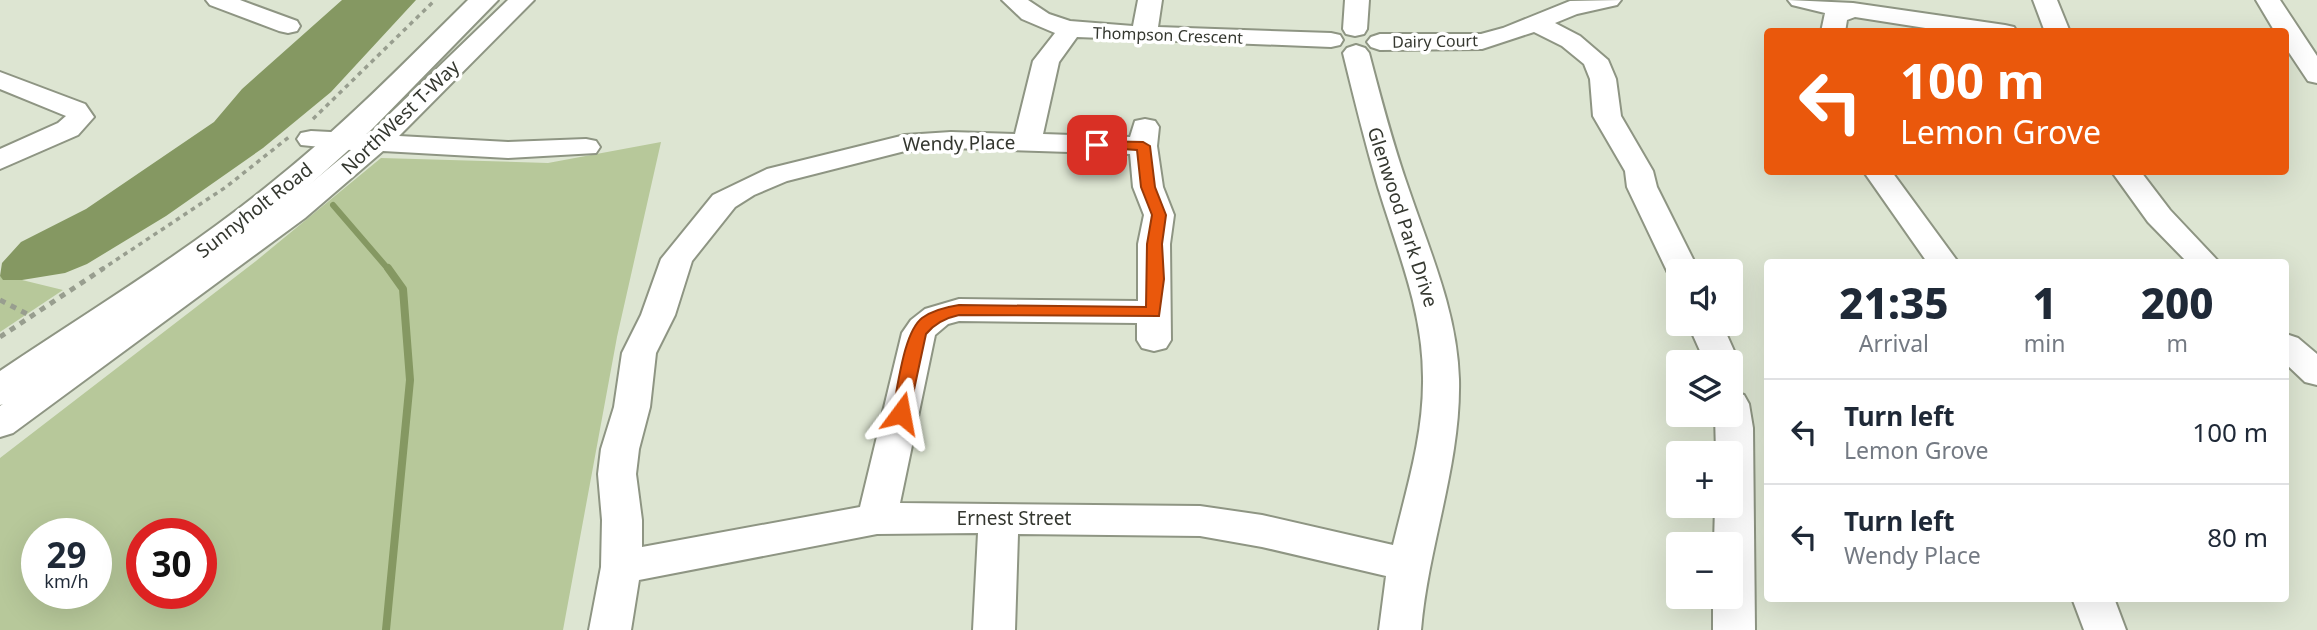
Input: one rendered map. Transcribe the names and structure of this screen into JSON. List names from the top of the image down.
{
  "streets": {
    "main road": ["Sunnyholt Road"],
    "street": [
      "Thompson Crescent",
      "Dairy Court",
      "NorthWest T-Way",
      "Wendy Place",
      "Glenwood Park Drive",
      "Ernest Street"
    ]
  },
  "crossings": [
    ["Thompson Crescent", "Dairy Court"],
    ["Thompson Crescent", "Glenwood Park Drive"],
    ["Dairy Court", "Glenwood Park Drive"],
    ["NorthWest T-Way", "Sunnyholt Road"],
    ["Wendy Place", "Ernest Street"],
    ["Glenwood Park Drive", "Ernest Street"]
  ],
  "page": {
    "turn": ["100 m", "Lemon Grove"],
    "map_buttons": ["+", "−"],
    "eta": [
      "21:35",
      "Arrival",
      "1",
      "min",
      "200",
      "m"
    ],
    "list": [
      {
        "name": "Turn left",
        "note": "Lemon Grove",
        "value": "100 m"
      },
      {
        "name": "Turn left",
        "note": "Wendy Place",
        "value": "80 m"
      }
    ],
    "speed": "29 km/h",
    "limit": "30"
  }
}
